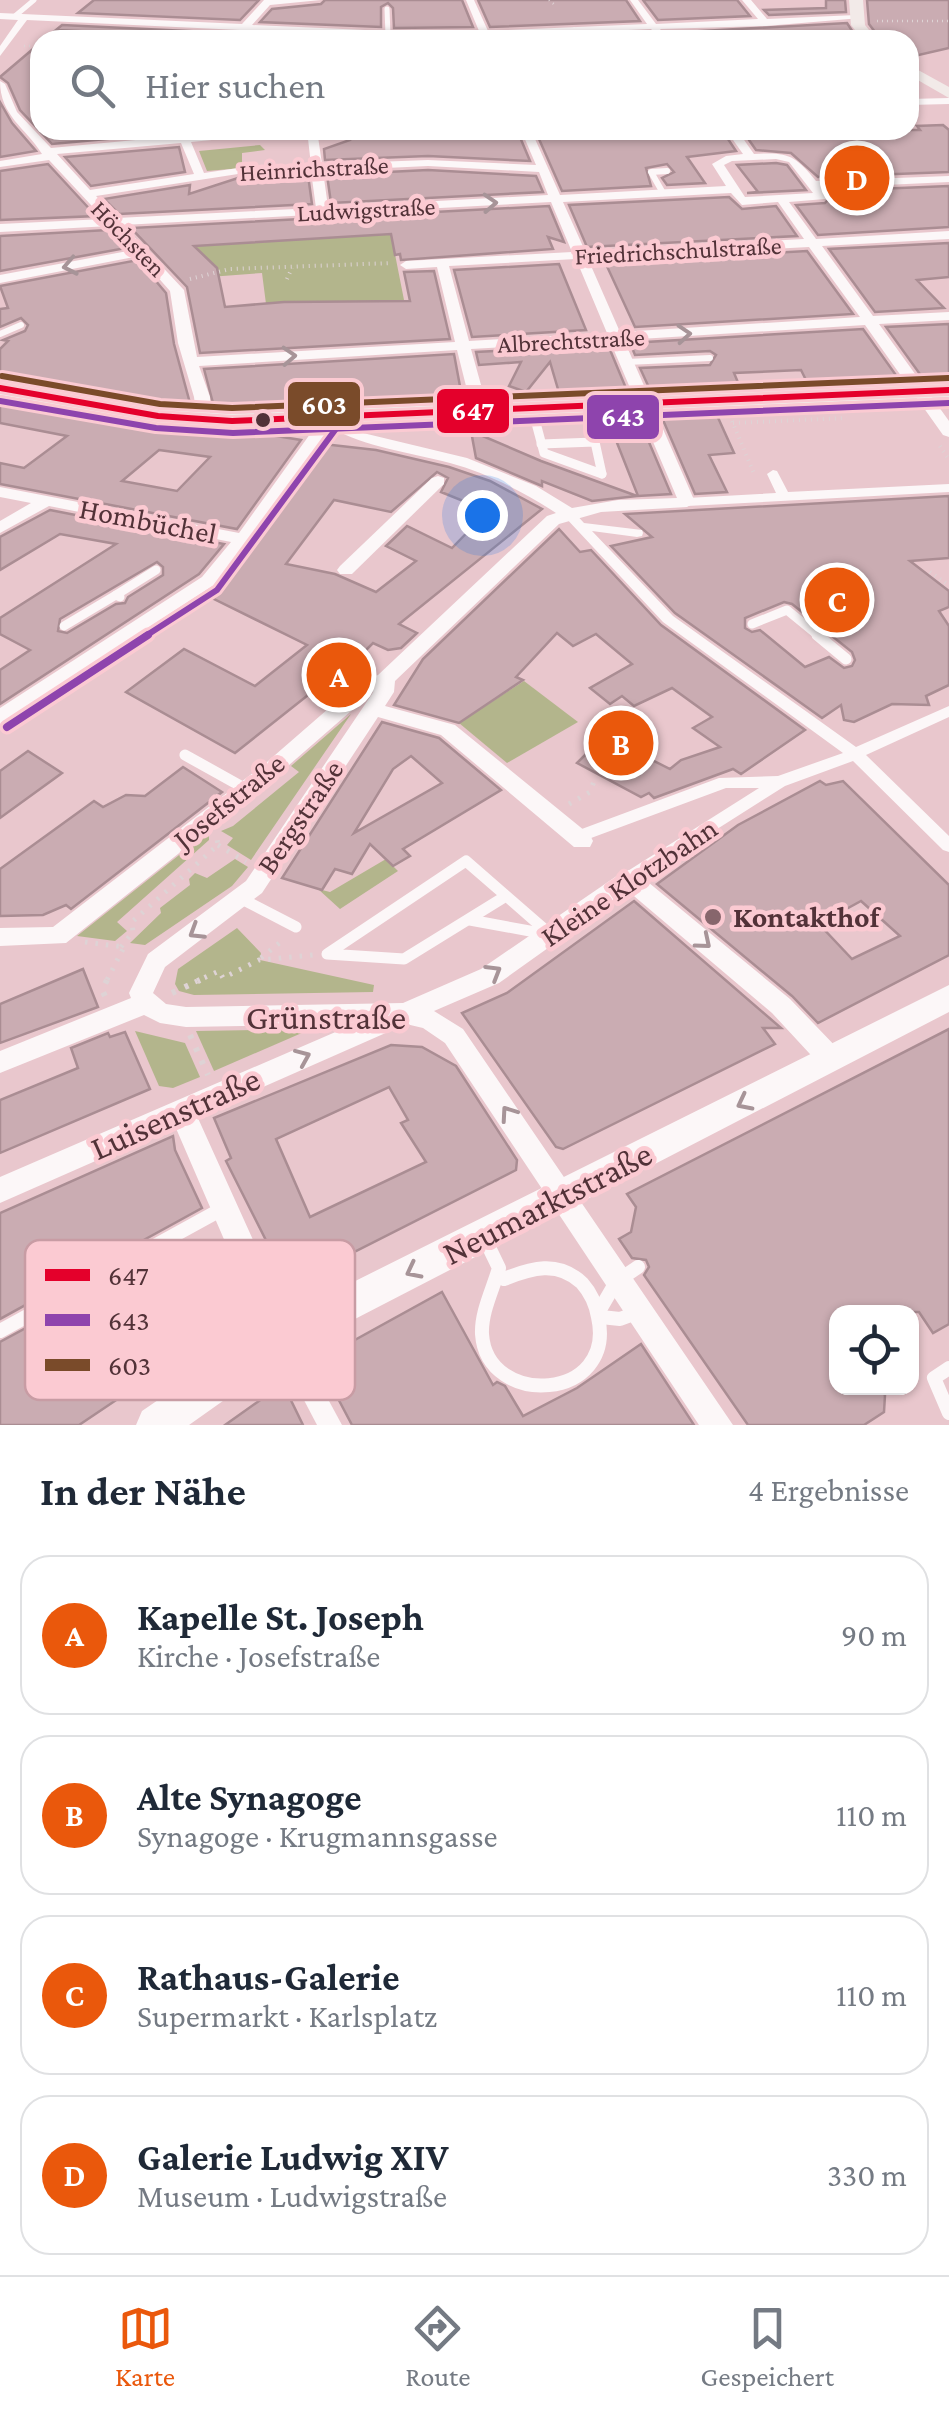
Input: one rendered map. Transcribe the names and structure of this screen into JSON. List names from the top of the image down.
{
  "streets": {
    "street": [
      "Heinrichstraße",
      "Ludwigstraße",
      "Höchsten",
      "Friedrichschulstraße",
      "Albrechtstraße",
      "Hombüchel",
      "Josefstraße",
      "Bergstraße",
      "Kleine Klotzbahn",
      "Grünstraße",
      "Luisenstraße",
      "Neumarktstraße"
    ]
  },
  "crossings": [
    ["Heinrichstraße", "Höchsten"],
    ["Ludwigstraße", "Höchsten"],
    ["Höchsten", "Albrechtstraße"],
    ["Josefstraße", "Bergstraße"],
    ["Bergstraße", "Grünstraße"],
    ["Kleine Klotzbahn", "Grünstraße"],
    ["Kleine Klotzbahn", "Luisenstraße"],
    ["Grünstraße", "Luisenstraße"],
    ["Grünstraße", "Neumarktstraße"]
  ],
  "one_way": ["Luisenstraße", "Neumarktstraße"],
  "places": ["Kontakthof"],
  "lines": ["transit line 603", "transit line 647", "transit line 643"],
  "legend": ["647", "643", "603"],
  "page": {
    "search": "Hier suchen",
    "pins": [
      "D",
      "C",
      "A",
      "B"
    ],
    "heading": ["In der Nähe", "4 Ergebnisse"],
    "list": [
      {
        "mark": "A",
        "name": "Kapelle St. Joseph",
        "note": "Kirche · Josefstraße",
        "value": "90 m"
      },
      {
        "mark": "B",
        "name": "Alte Synagoge",
        "note": "Synagoge · Krugmannsgasse",
        "value": "110 m"
      },
      {
        "mark": "C",
        "name": "Rathaus-Galerie",
        "note": "Supermarkt · Karlsplatz",
        "value": "110 m"
      },
      {
        "mark": "D",
        "name": "Galerie Ludwig XIV",
        "note": "Museum · Ludwigstraße",
        "value": "330 m"
      }
    ],
    "nav": ["Karte", "Route", "Gespeichert"]
  }
}
